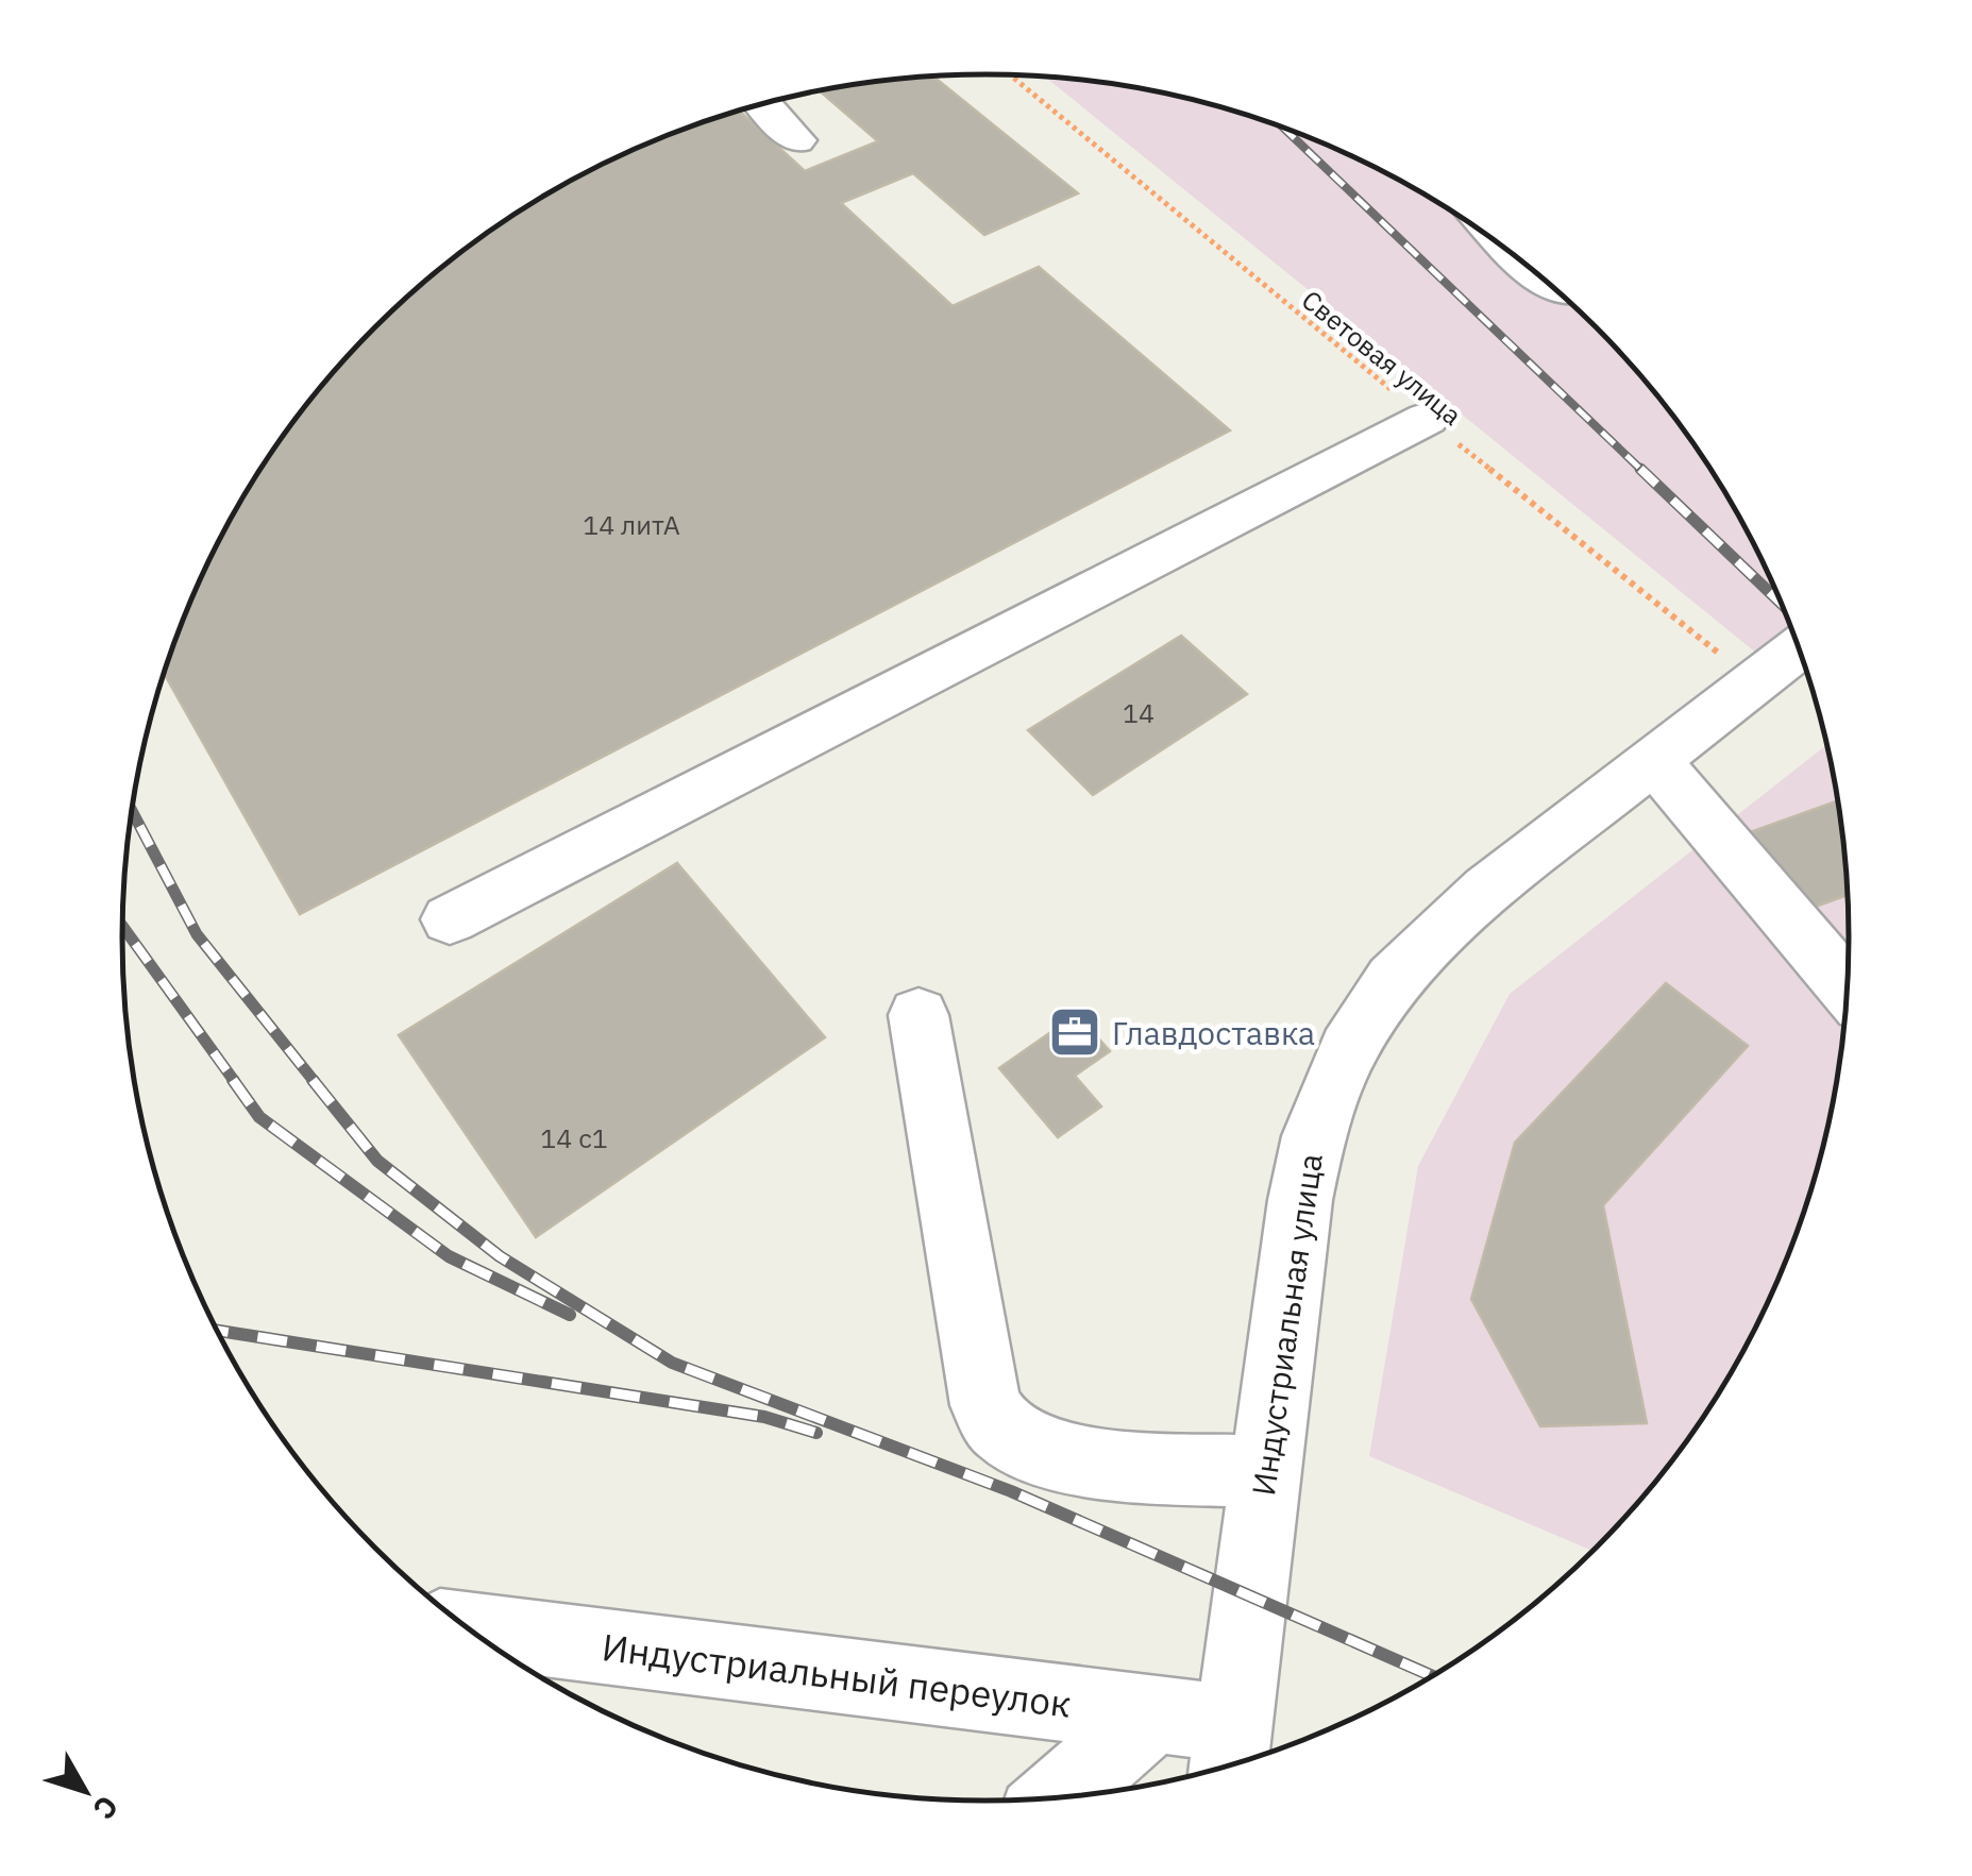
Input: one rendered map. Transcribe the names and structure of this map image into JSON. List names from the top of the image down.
{
  "streets": {
    "street": ["Индустриальная улица", "Индустриальный переулок"],
    "path": ["Световая улица"]
  },
  "crossings": [
    ["Световая улица", "Индустриальная улица"],
    ["Индустриальная улица", "Индустриальный переулок"]
  ],
  "places": {
    "office": ["Главдоставка"]
  },
  "house_numbers": ["14 литА", "14", "14 с1"],
  "north": "bottom right"
}
